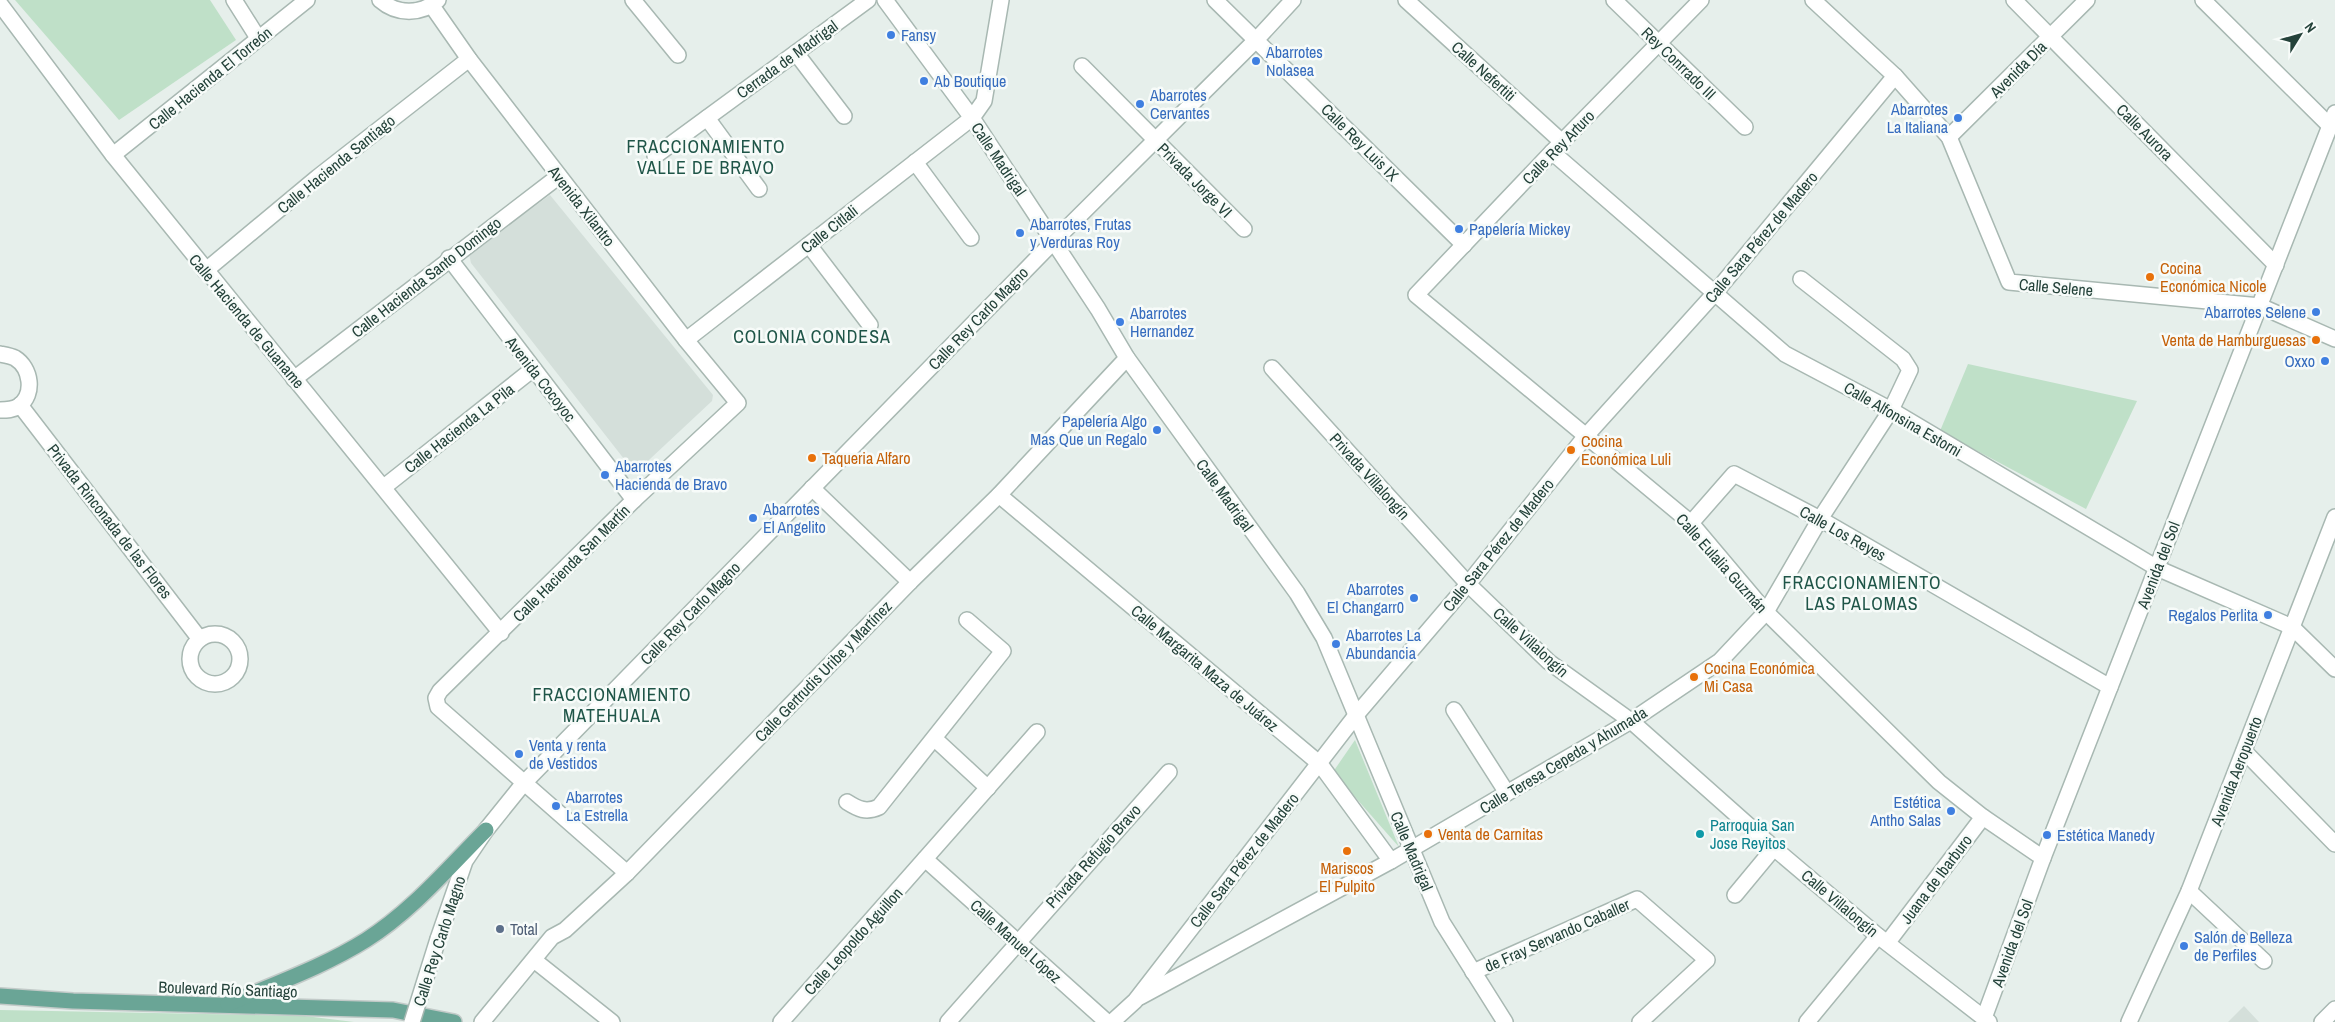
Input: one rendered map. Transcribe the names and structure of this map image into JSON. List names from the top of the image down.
{
  "streets": {
    "main road": ["Boulevard Río Santiago"],
    "street": [
      "Cerrada de Madrigal",
      "Rey Conrrado III",
      "Avenida Día",
      "Calle Nefertiti",
      "Calle Hacienda El Torreón",
      "Calle Aurora",
      "Calle Rey Luis IX",
      "Calle Rey Arturo",
      "Calle Madrigal",
      "Calle Hacienda Santiago",
      "Privada Jorge VI",
      "Avenida Xilantro",
      "Calle Citlali",
      "Calle Sara Pérez de Madero",
      "Calle Hacienda Santo Domingo",
      "Calle Selene",
      "Calle Rey Carlo Magno",
      "Calle Hacienda de Guaname",
      "Avenida Cocoyoc",
      "Calle Alfonsina Estorni",
      "Calle Hacienda La Pila",
      "Privada Villalongín",
      "Privada Rinconada de las Flores",
      "Calle Los Reyes",
      "Calle Hacienda San Martín",
      "Calle Eulalia Guzmán",
      "Avenida del Sol",
      "Calle Villalongín",
      "Calle Margarita Maza de Juárez",
      "Calle Gertrudis Uribe y Martínez",
      "Calle Teresa Cepeda y Ahumada",
      "Avenida Aeropuerto",
      "Privada Refugio Bravo",
      "Juana de Ibarburo",
      "de Fray Servando Caballer",
      "Calle Leopoldo Aguillon",
      "Calle Manuel López"
    ]
  },
  "crossings": [
    ["Rey Conrrado III", "Calle Rey Arturo"],
    ["Avenida Día", "Calle Aurora"],
    ["Avenida Día", "Calle Selene"],
    ["Calle Nefertiti", "Calle Rey Arturo"],
    ["Calle Nefertiti", "Calle Alfonsina Estorni"],
    ["Calle Hacienda El Torreón", "Calle Hacienda de Guaname"],
    ["Calle Aurora", "Avenida del Sol"],
    ["Calle Rey Luis IX", "Calle Rey Arturo"],
    ["Calle Rey Luis IX", "Calle Rey Carlo Magno"],
    ["Calle Rey Arturo", "Calle Alfonsina Estorni"],
    ["Calle Rey Arturo", "Calle Eulalia Guzmán"],
    ["Calle Madrigal", "Calle Citlali"],
    ["Calle Madrigal", "Calle Sara Pérez de Madero"],
    ["Calle Madrigal", "Calle Rey Carlo Magno"],
    ["Calle Madrigal", "Calle Gertrudis Uribe y Martínez"],
    ["Calle Madrigal", "Calle Teresa Cepeda y Ahumada"],
    ["Calle Madrigal", "de Fray Servando Caballer"],
    ["Calle Hacienda Santiago", "Avenida Xilantro"],
    ["Calle Hacienda Santiago", "Calle Hacienda de Guaname"],
    ["Privada Jorge VI", "Calle Rey Carlo Magno"],
    ["Avenida Xilantro", "Calle Citlali"],
    ["Avenida Xilantro", "Calle Hacienda Santo Domingo"],
    ["Avenida Xilantro", "Calle Hacienda San Martín"],
    ["Calle Sara Pérez de Madero", "Calle Selene"],
    ["Calle Sara Pérez de Madero", "Calle Alfonsina Estorni"],
    ["Calle Sara Pérez de Madero", "Privada Villalongín"],
    ["Calle Sara Pérez de Madero", "Calle Eulalia Guzmán"],
    ["Calle Sara Pérez de Madero", "Calle Villalongín"],
    ["Calle Sara Pérez de Madero", "Calle Margarita Maza de Juárez"],
    ["Calle Sara Pérez de Madero", "Calle Teresa Cepeda y Ahumada"],
    ["Calle Hacienda Santo Domingo", "Calle Hacienda de Guaname"],
    ["Calle Hacienda Santo Domingo", "Avenida Cocoyoc"],
    ["Calle Selene", "Avenida del Sol"],
    ["Calle Rey Carlo Magno", "Calle Hacienda San Martín"],
    ["Calle Hacienda de Guaname", "Calle Hacienda La Pila"],
    ["Calle Hacienda de Guaname", "Calle Hacienda San Martín"],
    ["Avenida Cocoyoc", "Calle Hacienda La Pila"],
    ["Avenida Cocoyoc", "Calle Hacienda San Martín"],
    ["Calle Alfonsina Estorni", "Avenida del Sol"],
    ["Calle Alfonsina Estorni", "Calle Teresa Cepeda y Ahumada"],
    ["Calle Alfonsina Estorni", "Avenida Aeropuerto"],
    ["Privada Villalongín", "Calle Villalongín"],
    ["Calle Los Reyes", "Calle Eulalia Guzmán"],
    ["Calle Los Reyes", "Avenida del Sol"],
    ["Calle Los Reyes", "Calle Teresa Cepeda y Ahumada"],
    ["Calle Eulalia Guzmán", "Avenida del Sol"],
    ["Calle Eulalia Guzmán", "Calle Teresa Cepeda y Ahumada"],
    ["Calle Eulalia Guzmán", "Juana de Ibarburo"],
    ["Avenida del Sol", "Calle Villalongín"],
    ["Calle Villalongín", "Calle Teresa Cepeda y Ahumada"],
    ["Calle Villalongín", "Juana de Ibarburo"],
    ["Calle Margarita Maza de Juárez", "Calle Gertrudis Uribe y Martínez"],
    ["Calle Margarita Maza de Juárez", "Calle Teresa Cepeda y Ahumada"],
    ["Privada Refugio Bravo", "Calle Manuel López"],
    ["Calle Leopoldo Aguillon", "Calle Manuel López"]
  ],
  "districts": [
    "FRACCIONAMIENTO VALLE DE BRAVO",
    "COLONIA CONDESA",
    "FRACCIONAMIENTO LAS PALOMAS",
    "FRACCIONAMIENTO MATEHUALA"
  ],
  "places": [
    "Fansy",
    "Abarrotes Nolasea",
    "Ab Boutique",
    "Abarrotes Cervantes",
    "Abarrotes La Italiana",
    "Papelería Mickey",
    "Abarrotes, Frutas y Verduras Roy",
    "Cocina Económica Nicole",
    "Abarrotes Selene",
    "Abarrotes Hernandez",
    "Venta de Hamburguesas",
    "Oxxo",
    "Papelería Algo Mas Que un Regalo",
    "Cocina Económica Luli",
    "Taqueria Alfaro",
    "Abarrotes Hacienda de Bravo",
    "Abarrotes El Angelito",
    "Abarrotes El Changarr0",
    "Regalos Perlita",
    "Abarrotes La Abundancia",
    "Cocina Económica Mi Casa",
    "Venta y renta de Vestidos",
    "Abarrotes La Estrella",
    "Estética Antho Salas",
    "Venta de Carnitas",
    "Parroquia San Jose Reyitos",
    "Estética Manedy",
    "Mariscos El Pulpito",
    "Total",
    "Salón de Belleza de Perfiles"
  ],
  "north": "top right"
}
